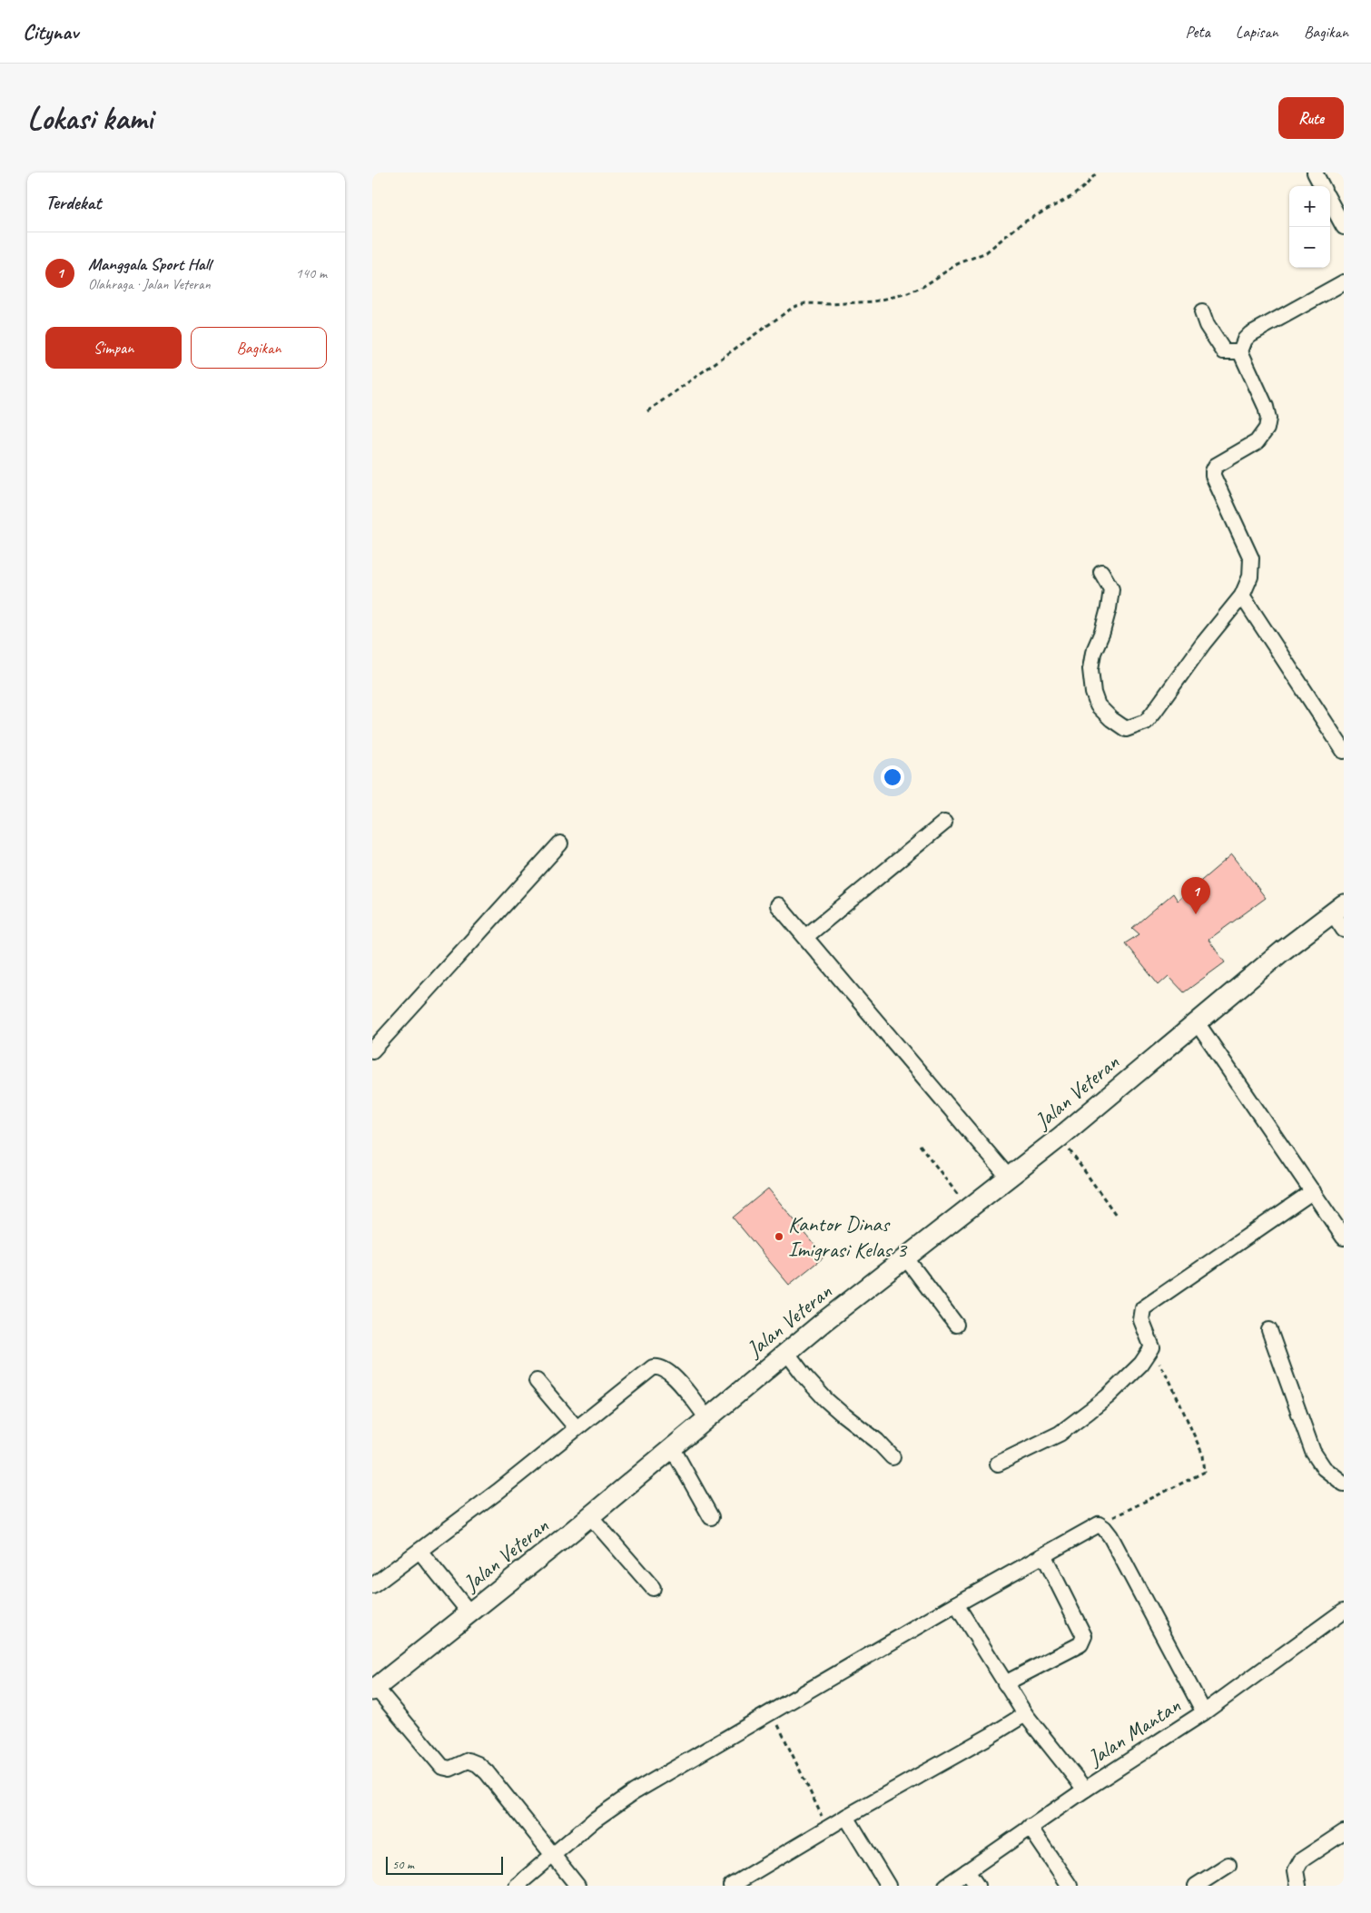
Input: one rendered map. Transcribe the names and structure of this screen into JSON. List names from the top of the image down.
{
  "streets": {
    "street": ["Jalan Veteran", "Jalan Mantan"]
  },
  "places": ["Kantor Dinas Imigrasi Kelas 3"],
  "scale_bar": "50 m",
  "page": {
    "header": "Citynav",
    "nav": ["Peta", "Lapisan", "Bagikan"],
    "buttons": [
      "Rute",
      ["Simpan", "Bagikan"]
    ],
    "title": "Lokasi kami",
    "heading": "Terdekat",
    "map_buttons": ["+", "−"],
    "list": [
      {
        "mark": "1",
        "name": "Manggala Sport Hall",
        "note": "Olahraga · Jalan Veteran",
        "value": "140 m"
      }
    ],
    "pins": "1",
    "scale": "50 m"
  }
}
